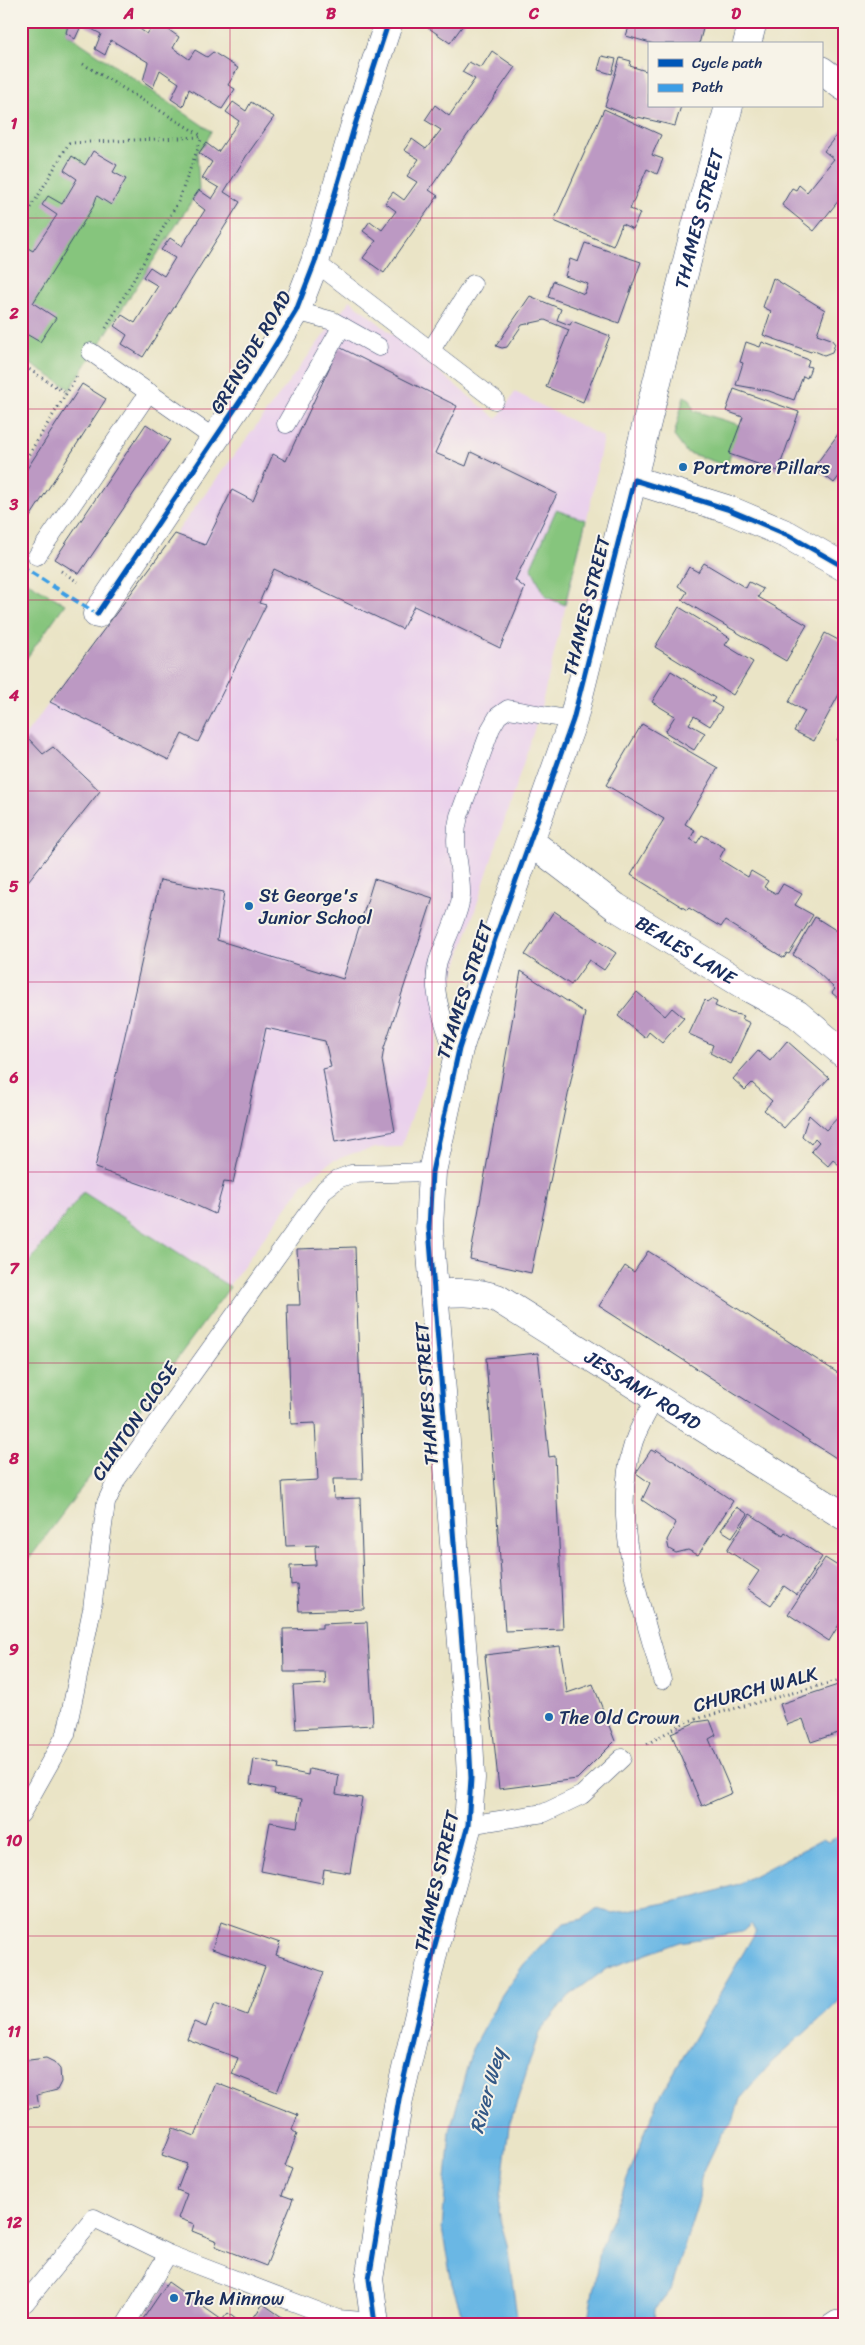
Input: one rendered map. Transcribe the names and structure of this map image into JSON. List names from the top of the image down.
{
  "streets": {
    "street": [
      "THAMES STREET",
      "GRENSIDE ROAD",
      "BEALES LANE",
      "JESSAMY ROAD"
    ],
    "lane": ["CLINTON CLOSE"],
    "path": ["CHURCH WALK"]
  },
  "crossings": [
    ["THAMES STREET", "BEALES LANE"],
    ["THAMES STREET", "JESSAMY ROAD"],
    ["THAMES STREET", "CLINTON CLOSE"]
  ],
  "water": ["River Wey"],
  "places": [
    "Portmore Pillars",
    "St George's Junior School",
    "The Old Crown",
    "The Minnow"
  ],
  "legend": ["Cycle path", "Path"],
  "grid": {
    "columns": [
      "A",
      "B",
      "C",
      "D"
    ],
    "rows": [
      "1",
      "2",
      "3",
      "4",
      "5",
      "6",
      "7",
      "8",
      "9",
      "10",
      "11",
      "12"
    ]
  }
}
